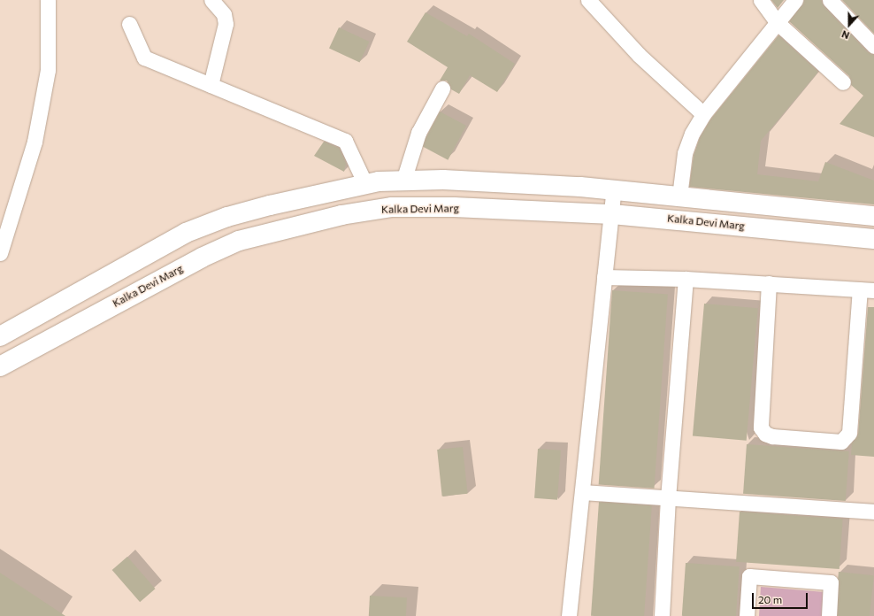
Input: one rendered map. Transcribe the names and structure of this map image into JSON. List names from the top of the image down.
{
  "streets": {
    "street": ["Kalka Devi Marg"]
  },
  "scale_bar": "20 m",
  "north": "bottom"
}
